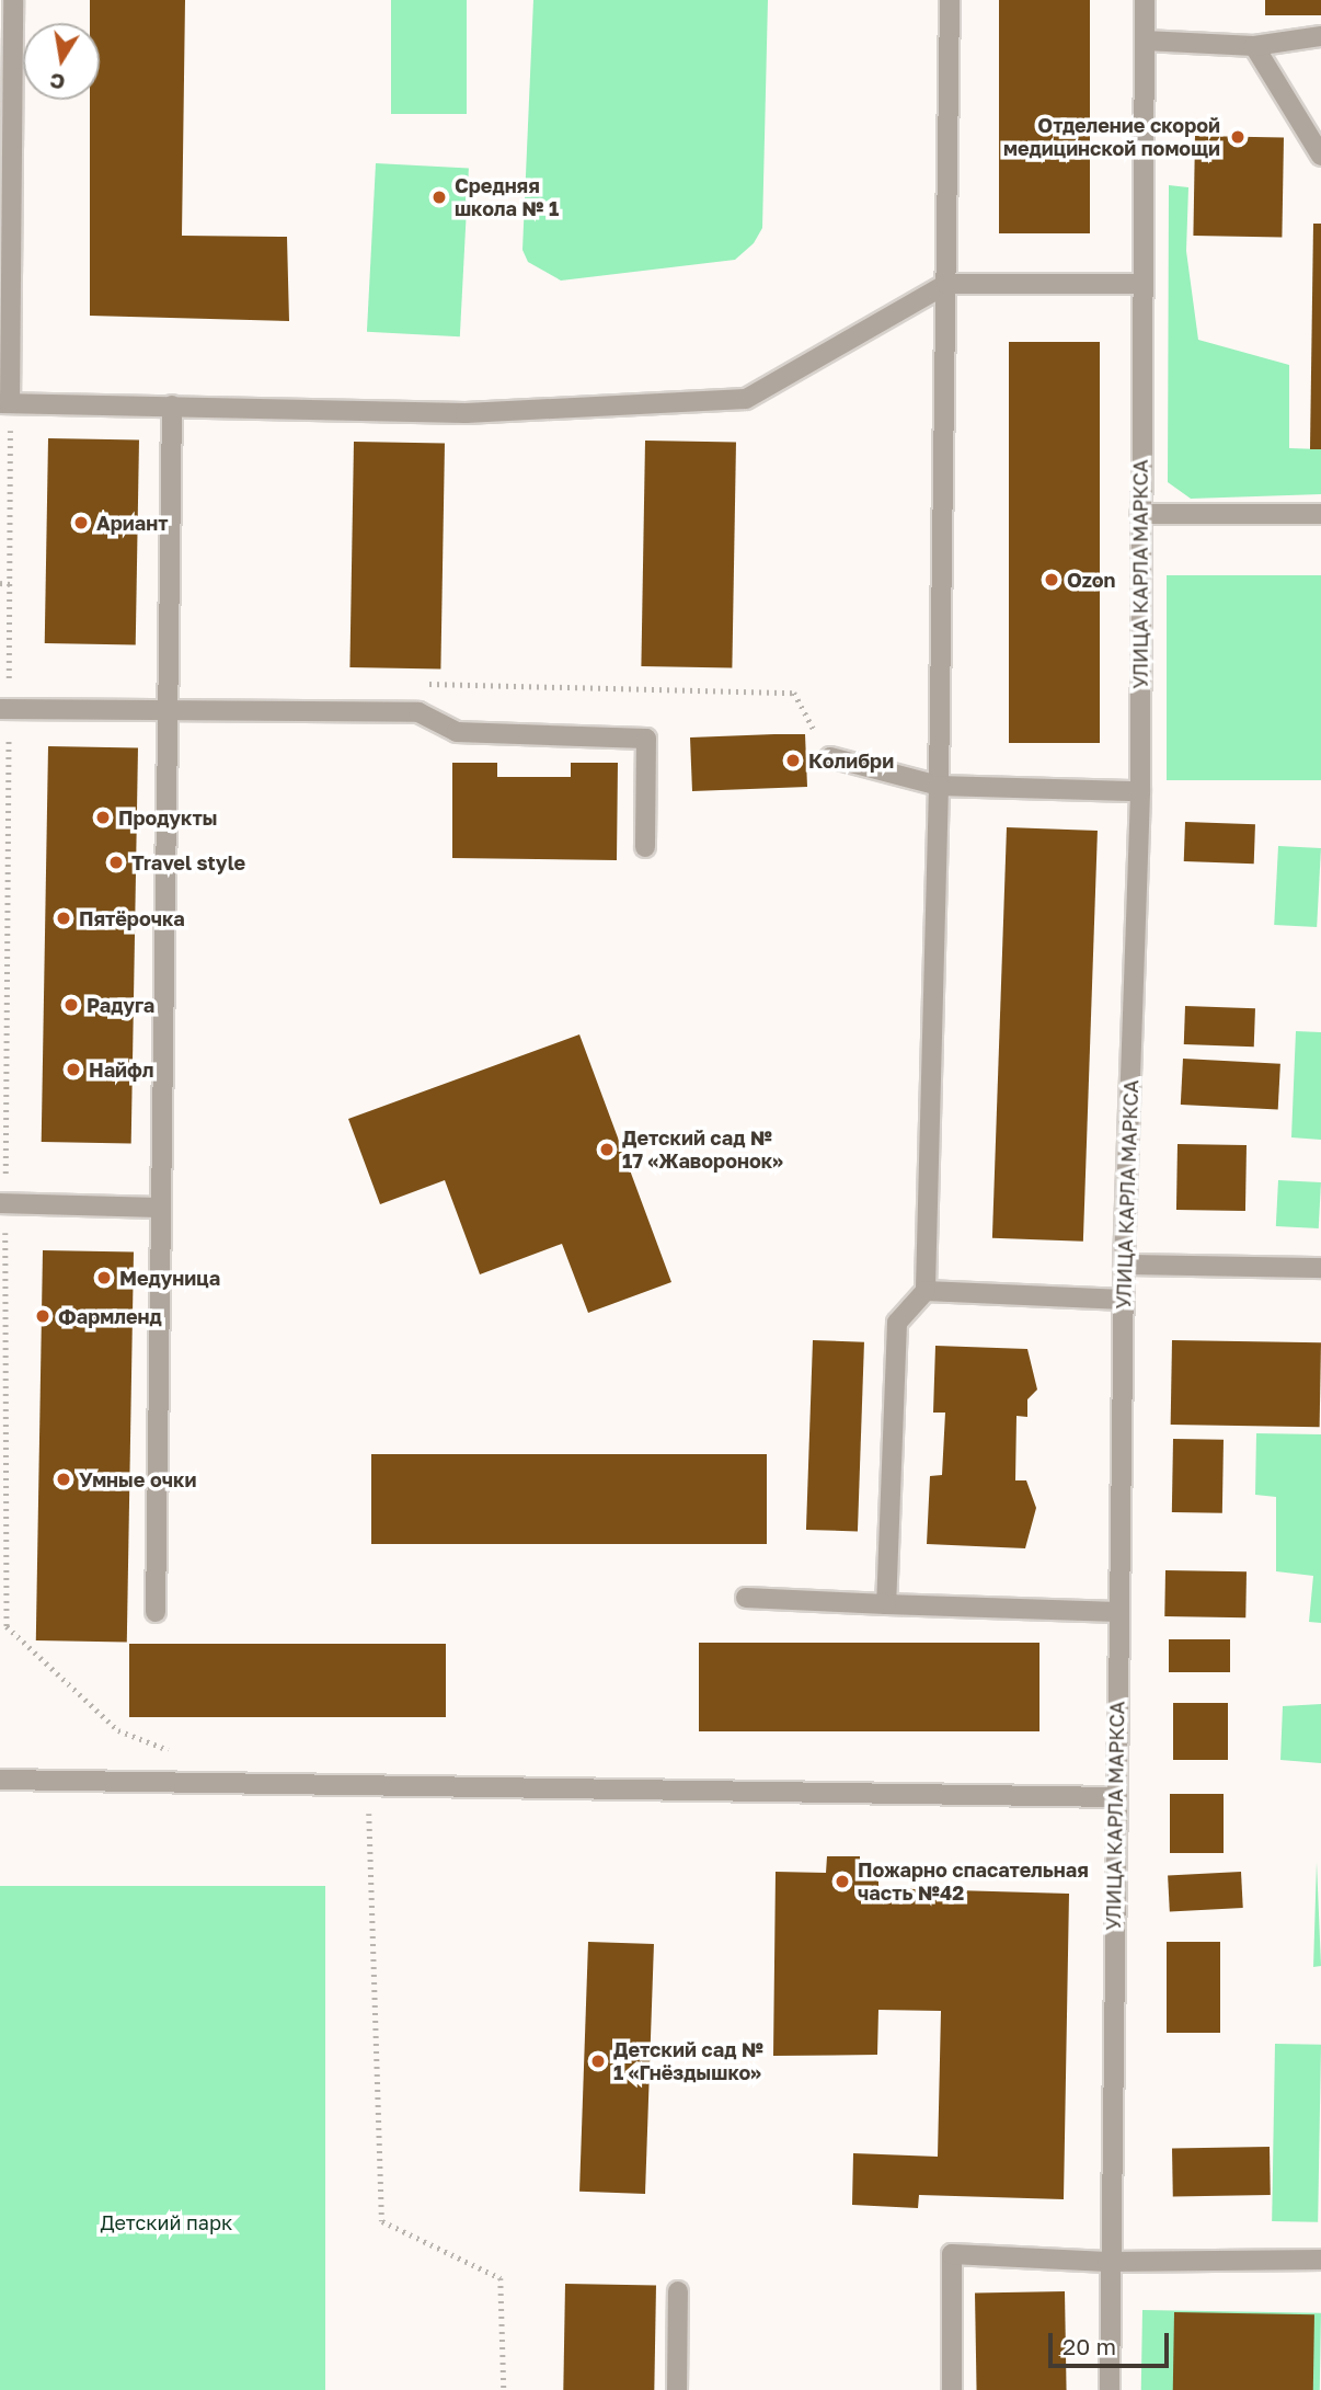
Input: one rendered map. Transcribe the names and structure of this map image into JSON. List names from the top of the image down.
{
  "streets": {
    "street": ["УЛИЦА КАРЛА МАРКСА"]
  },
  "parks": ["Детский парк"],
  "places": [
    "Отделение скорой медицинской помощи",
    "Средняя школа № 1",
    "Ариант",
    "Ozon",
    "Колибри",
    "Продукты",
    "Travel style",
    "Пятёрочка",
    "Радуга",
    "Найфл",
    "Детский сад № 17 «Жаворонок»",
    "Медуница",
    "Фармленд",
    "Умные очки",
    "Пожарно спасательная часть №42",
    "Детский сад № 1 «Гнёздышко»"
  ],
  "scale_bar": "20 m",
  "north": "bottom"
}
